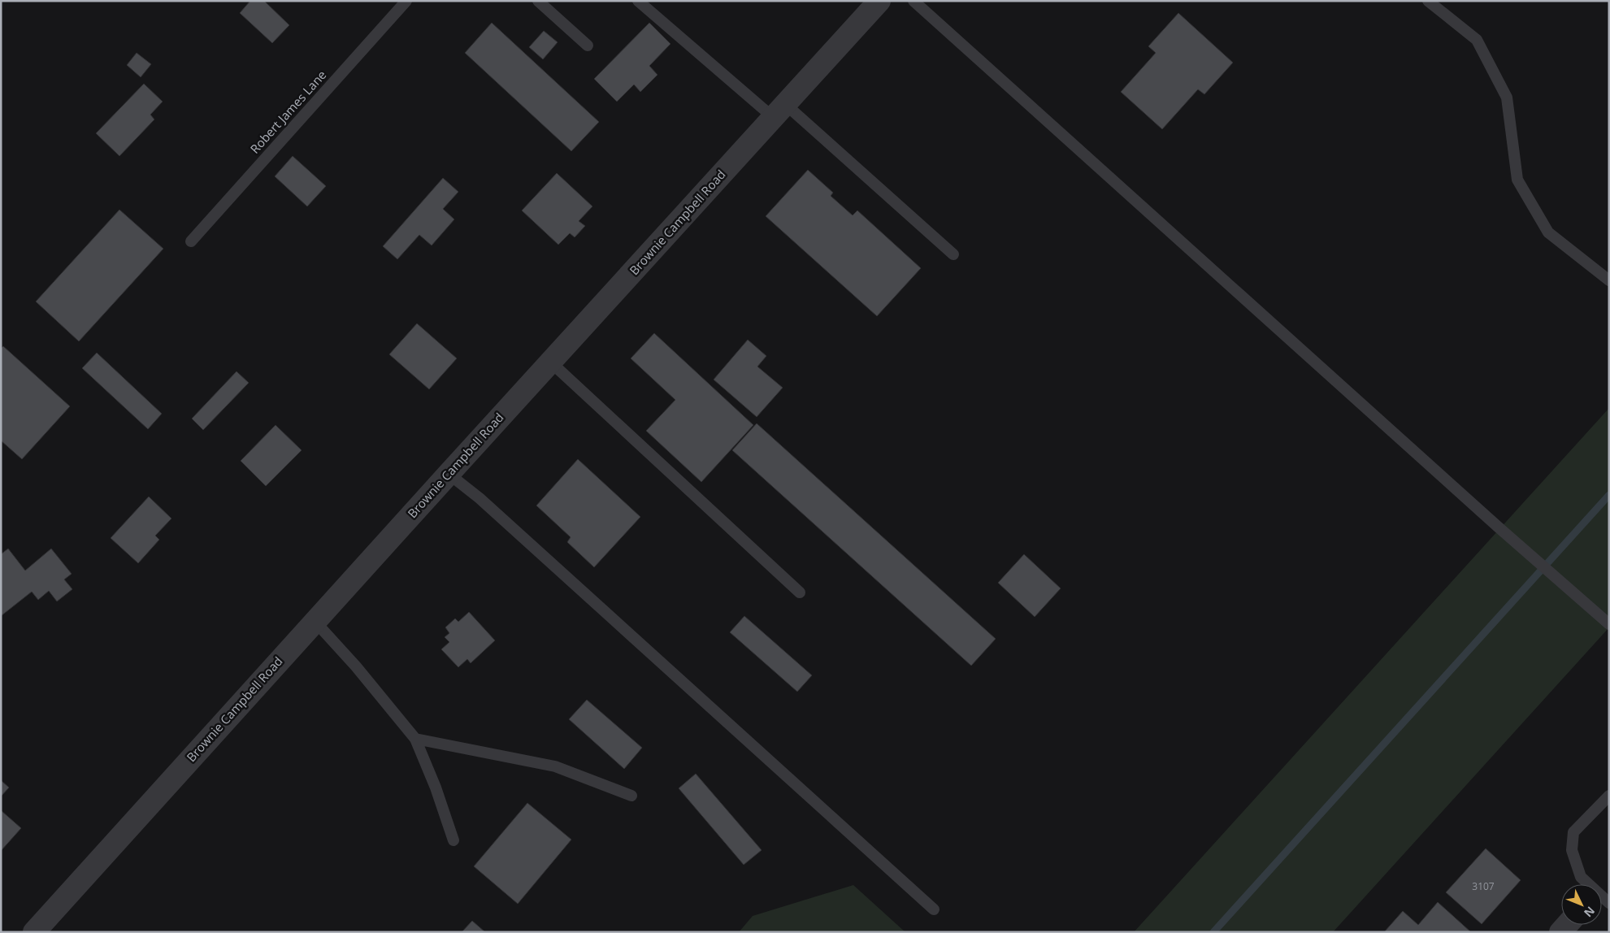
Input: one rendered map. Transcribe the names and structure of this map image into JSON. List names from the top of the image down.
{
  "streets": {
    "street": ["Brownie Campbell Road"],
    "lane": ["Robert James Lane"]
  },
  "house_numbers": ["3107"],
  "north": "bottom right"
}
